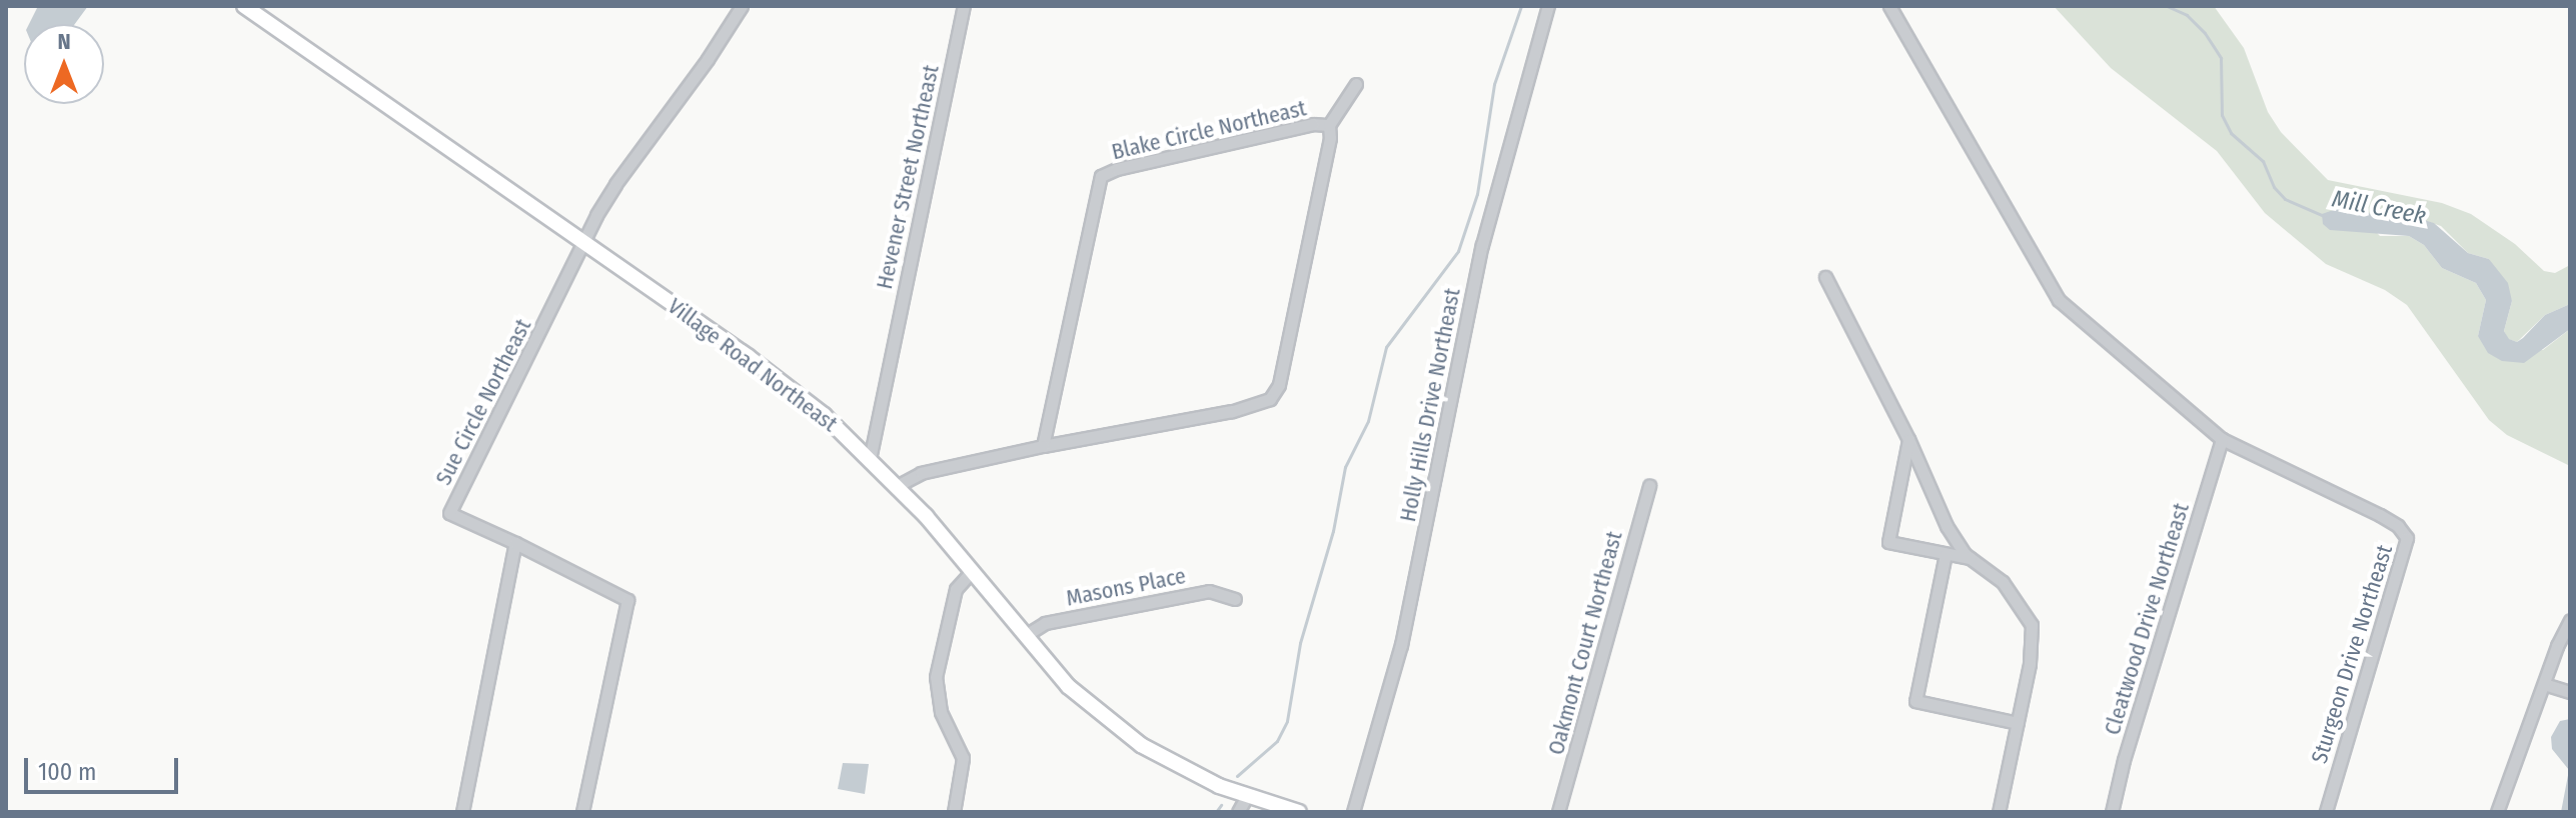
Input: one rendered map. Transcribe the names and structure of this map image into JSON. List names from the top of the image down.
{
  "streets": {
    "main road": ["Village Road Northeast"],
    "street": [
      "Blake Circle Northeast",
      "Hevener Street Northeast",
      "Sue Circle Northeast",
      "Holly Hills Drive Northeast",
      "Masons Place",
      "Cleatwood Drive Northeast",
      "Oakmont Court Northeast",
      "Sturgeon Drive Northeast"
    ]
  },
  "crossings": [
    ["Blake Circle Northeast", "Village Road Northeast"],
    ["Hevener Street Northeast", "Village Road Northeast"],
    ["Village Road Northeast", "Sue Circle Northeast"],
    ["Village Road Northeast", "Masons Place"],
    ["Cleatwood Drive Northeast", "Sturgeon Drive Northeast"]
  ],
  "water": ["Mill Creek"],
  "scale_bar": "100 m",
  "north": "top"
}
